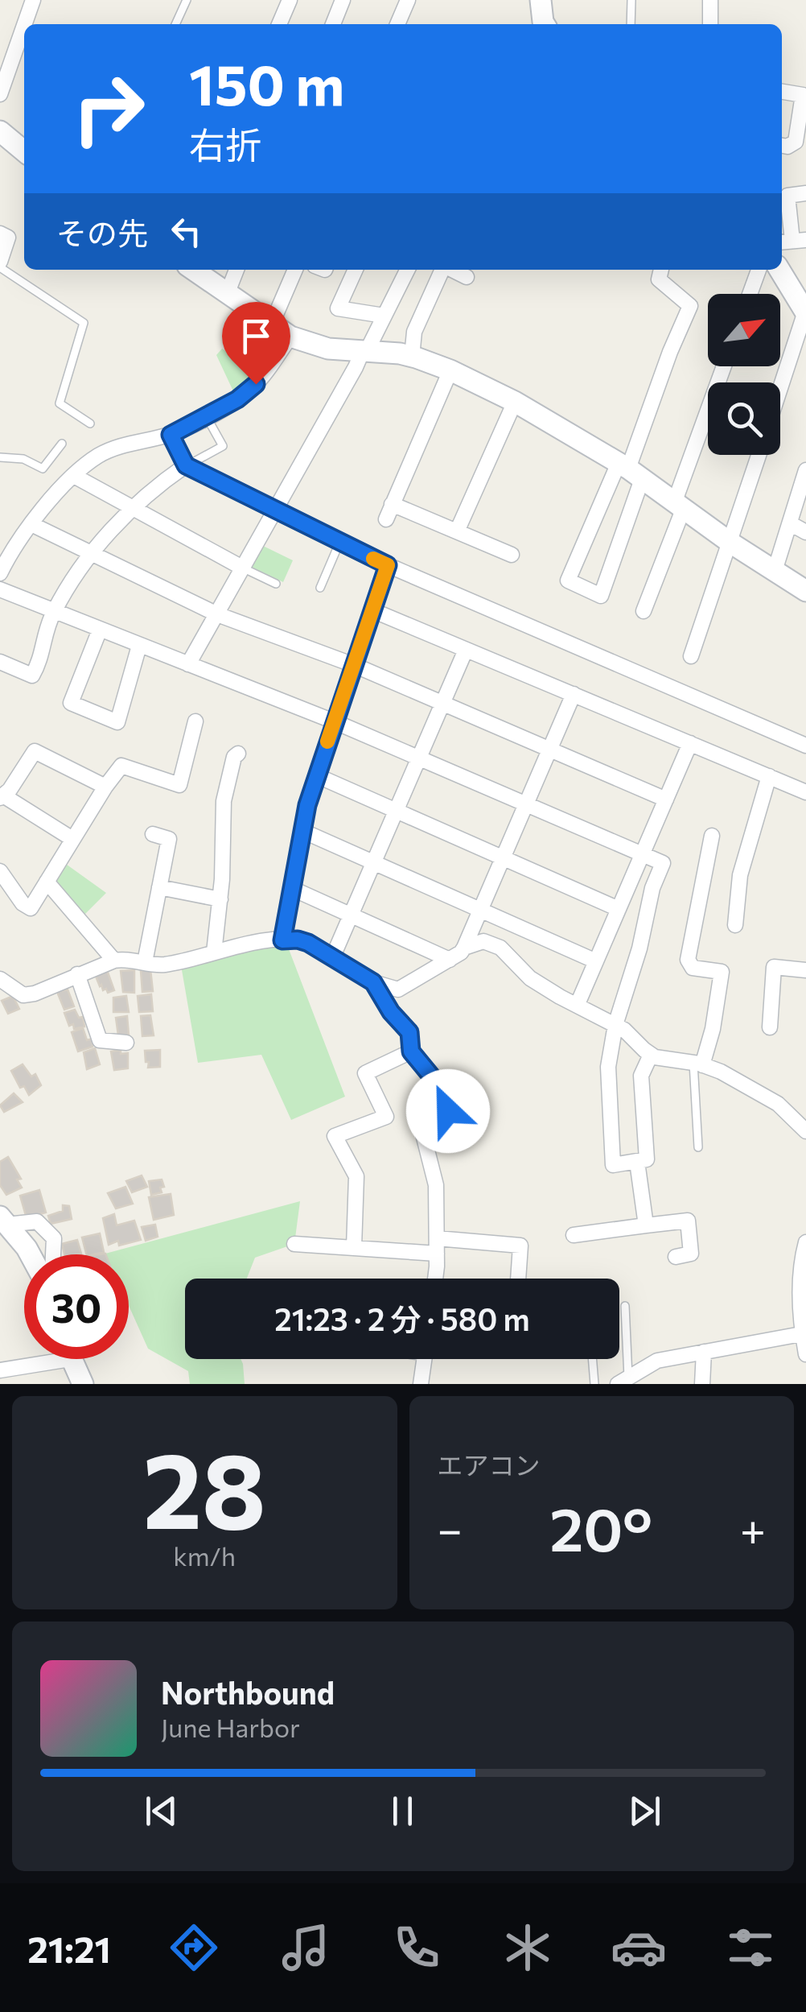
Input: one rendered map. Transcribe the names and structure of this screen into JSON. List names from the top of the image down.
{
  "north": "top right",
  "page": {
    "turn": ["150 m", "右折"],
    "then": "その先",
    "limit": "30",
    "trip": "21:23 · 2 分 · 580 m",
    "tile": [
      ["28", "km/h"],
      "エアコン"
    ],
    "heat": ["−", "20°", "+"],
    "song": ["Northbound", "June Harbor"],
    "tabs": "21:21"
  }
}
